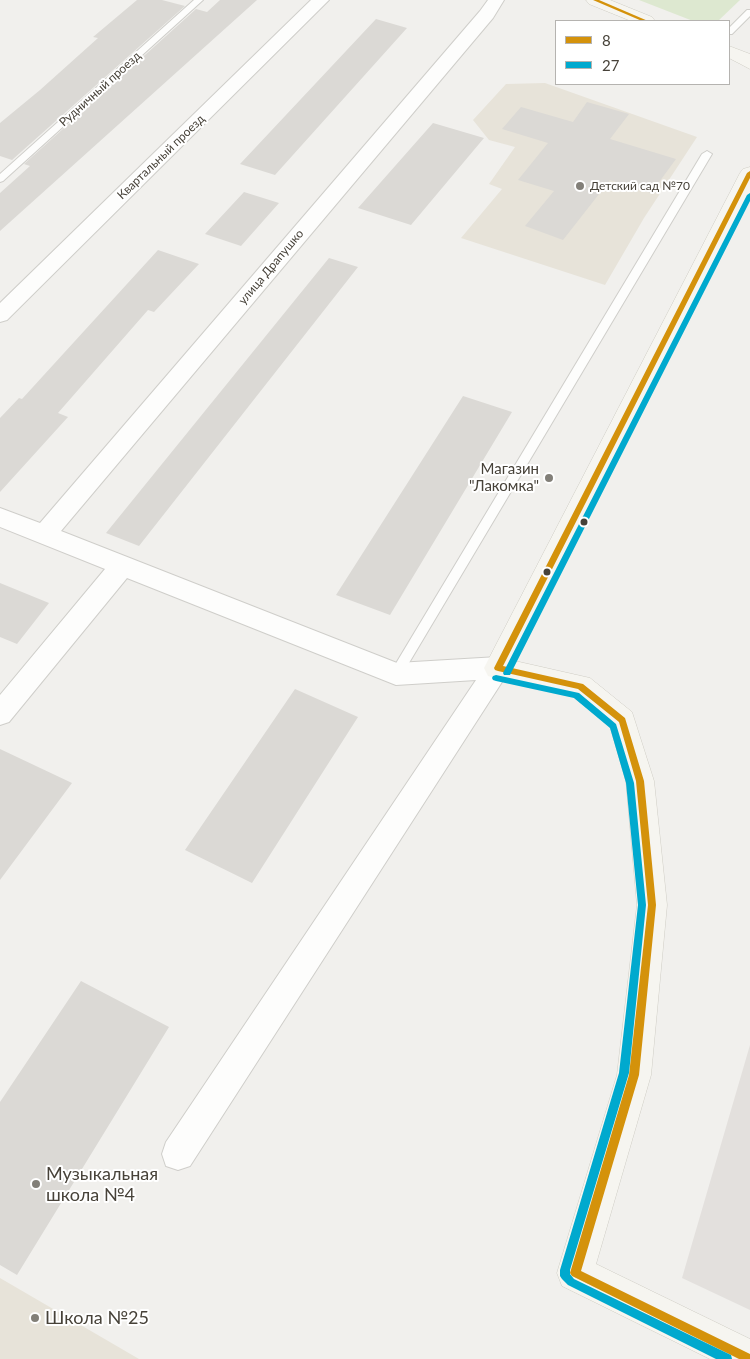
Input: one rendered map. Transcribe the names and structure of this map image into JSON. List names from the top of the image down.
{
  "streets": {
    "street": ["Квартальный проезд", "улица Драпушко"],
    "lane": ["Рудничный проезд"]
  },
  "places": [
    "Детский сад №70",
    "Магазин \"Лакомка\"",
    "Музыкальная школа №4",
    "Школа №25"
  ],
  "lines": ["transit line 8", "transit line 27"],
  "legend": ["8", "27"]
}
